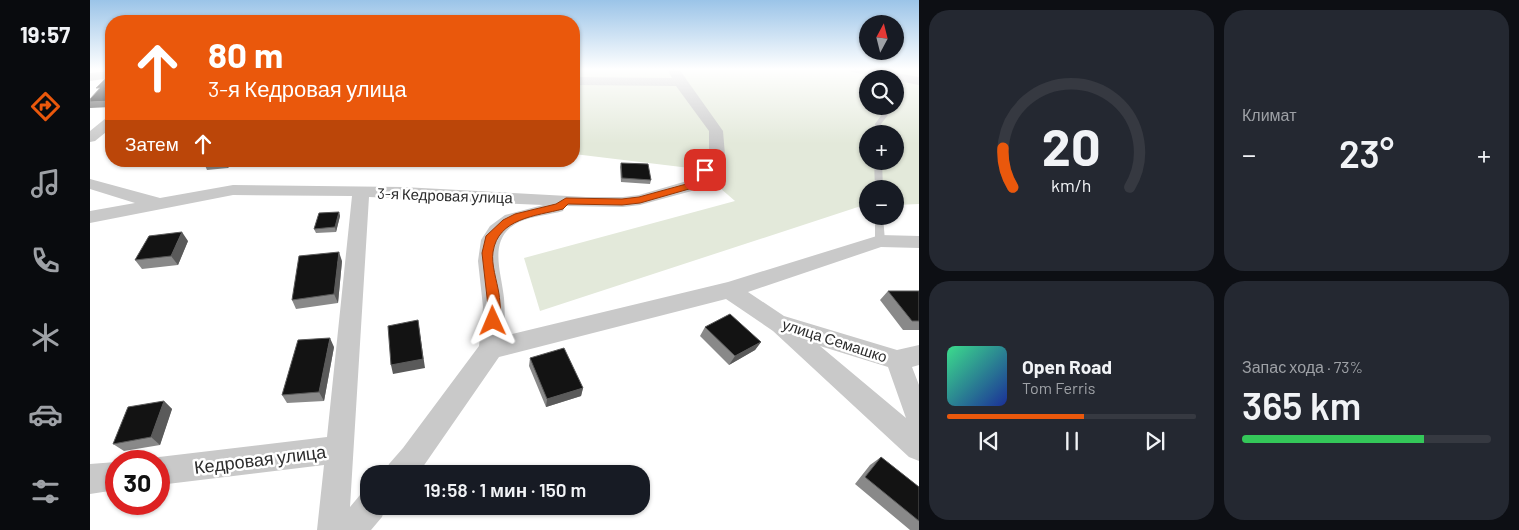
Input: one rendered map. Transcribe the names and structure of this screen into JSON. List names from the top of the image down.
{
  "streets": {
    "street": ["3-я Кедровая улица", "улица Семашко", "Кедровая улица"]
  },
  "north": "top",
  "page": {
    "tabs": "19:57",
    "tile": [
      "Климат",
      ["Запас хода · 73%", "365 km"]
    ],
    "map_buttons": ["+", "−"],
    "turn": ["80 m", "3-я Кедровая улица"],
    "then": "Затем",
    "heat": ["−", "23°", "+"],
    "song": ["Open Road", "Tom Ferris"],
    "limit": "30",
    "trip": "19:58 · 1 мин · 150 m",
    "gauge": ["20", "km/h"]
  }
}
